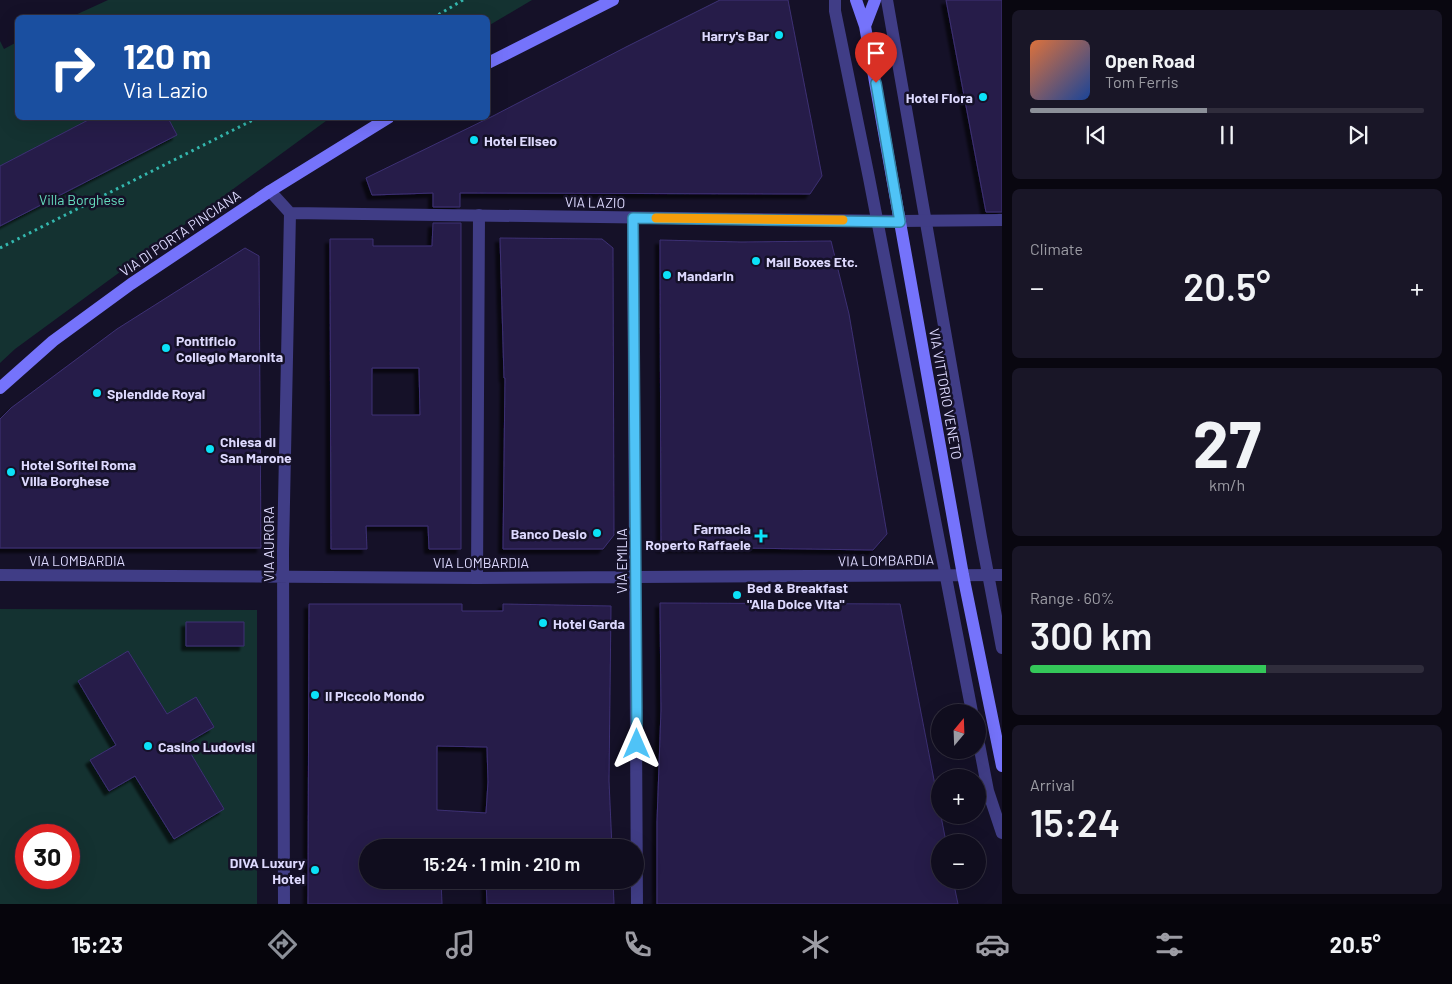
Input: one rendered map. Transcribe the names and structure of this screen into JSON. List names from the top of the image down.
{
  "streets": {
    "main road": ["VIA DI PORTA PINCIANA", "VIA VITTORIO VENETO"],
    "street": [
      "VIA LAZIO",
      "VIA AURORA",
      "VIA LOMBARDIA",
      "VIA EMILIA"
    ]
  },
  "crossings": [
    ["VIA LAZIO", "VIA VITTORIO VENETO"],
    ["VIA LAZIO", "VIA AURORA"],
    ["VIA LAZIO", "VIA EMILIA"],
    ["VIA VITTORIO VENETO", "VIA LOMBARDIA"],
    ["VIA AURORA", "VIA LOMBARDIA"],
    ["VIA LOMBARDIA", "VIA EMILIA"]
  ],
  "parks": ["Villa Borghese"],
  "places": {
    "other": [
      "Harry's Bar",
      "Hotel Flora",
      "Hotel Eliseo",
      "Mail Boxes Etc.",
      "Mandarin",
      "Pontificio Collegio Maronita",
      "Splendide Royal",
      "Chiesa di San Marone",
      "Hotel Sofitel Roma Villa Borghese",
      "Banco Desio",
      "Bed & Breakfast \"Alla Dolce Vita\"",
      "Hotel Garda",
      "Il Piccolo Mondo",
      "Casino Ludovisi",
      "DIVA Luxury Hotel"
    ],
    "health": ["Farmacia Roperto Raffaele"]
  },
  "north": "top",
  "page": {
    "turn": ["120 m", "Via Lazio"],
    "song": ["Open Road", "Tom Ferris"],
    "tile": [
      "Climate",
      ["27", "km/h"],
      ["Range · 60%", "300 km"],
      ["Arrival", "15:24"]
    ],
    "heat": ["−", "20.5°", "+"],
    "map_buttons": ["+", "−"],
    "limit": "30",
    "trip": "15:24 · 1 min · 210 m",
    "tabs": ["15:23", "20.5°"]
  }
}
